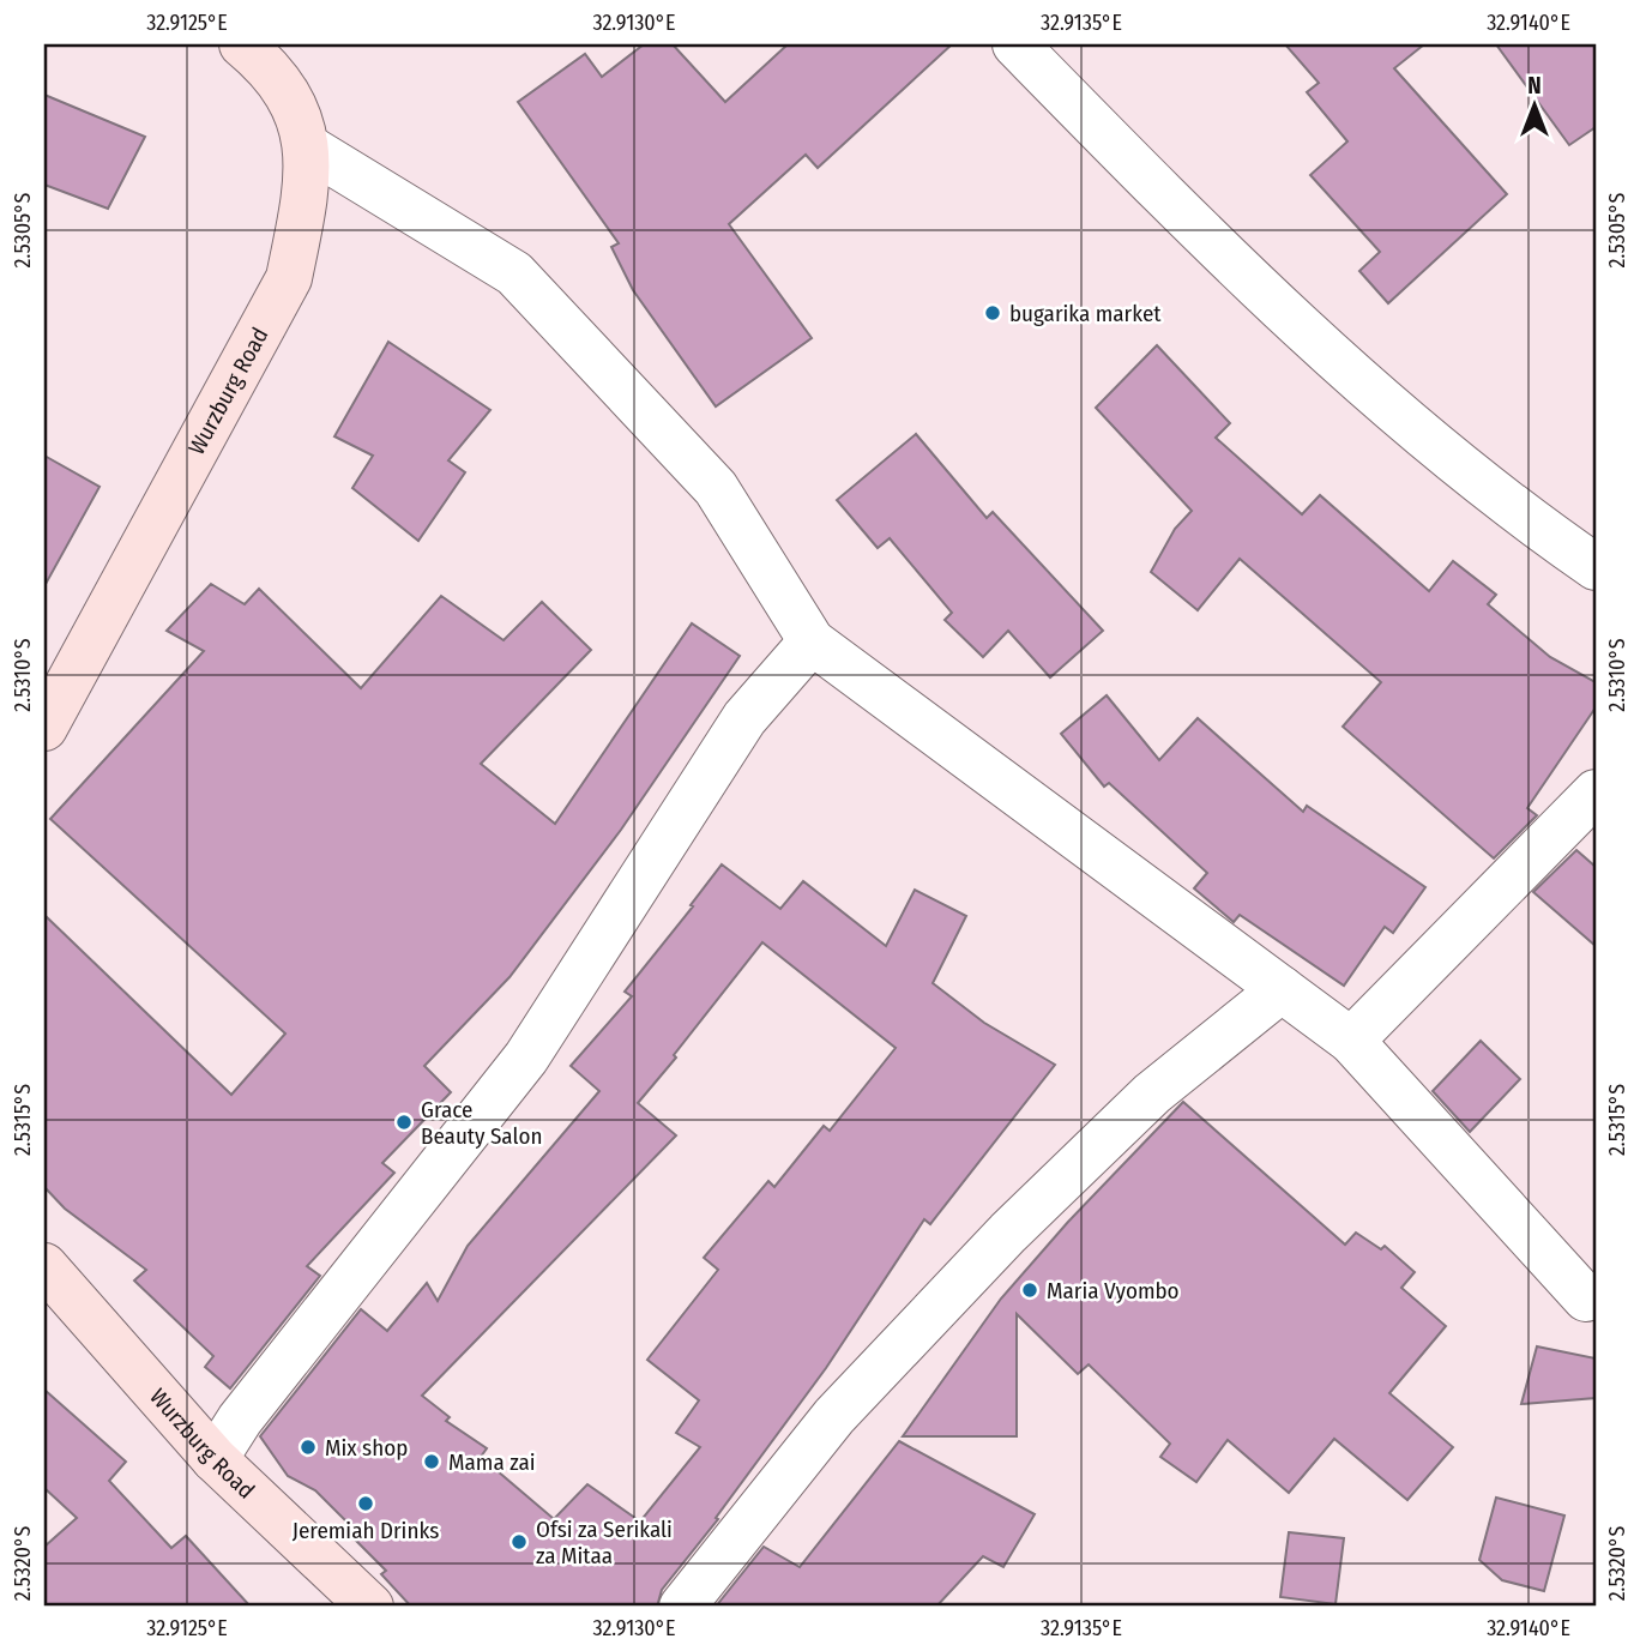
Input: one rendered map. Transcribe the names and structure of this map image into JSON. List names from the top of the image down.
{
  "streets": {
    "main road": ["Wurzburg Road"]
  },
  "places": [
    "bugarika market",
    "Grace Beauty Salon",
    "Maria Vyombo",
    "Mix shop",
    "Mama zai",
    "Jeremiah Drinks",
    "Ofsi za Serikali za Mitaa"
  ],
  "north": "top",
  "coordinates": [
    "32.9125°E",
    "32.9130°E",
    "32.9135°E",
    "32.9140°E",
    "2.5305°S",
    "2.5310°S",
    "2.5315°S",
    "2.5320°S"
  ]
}
